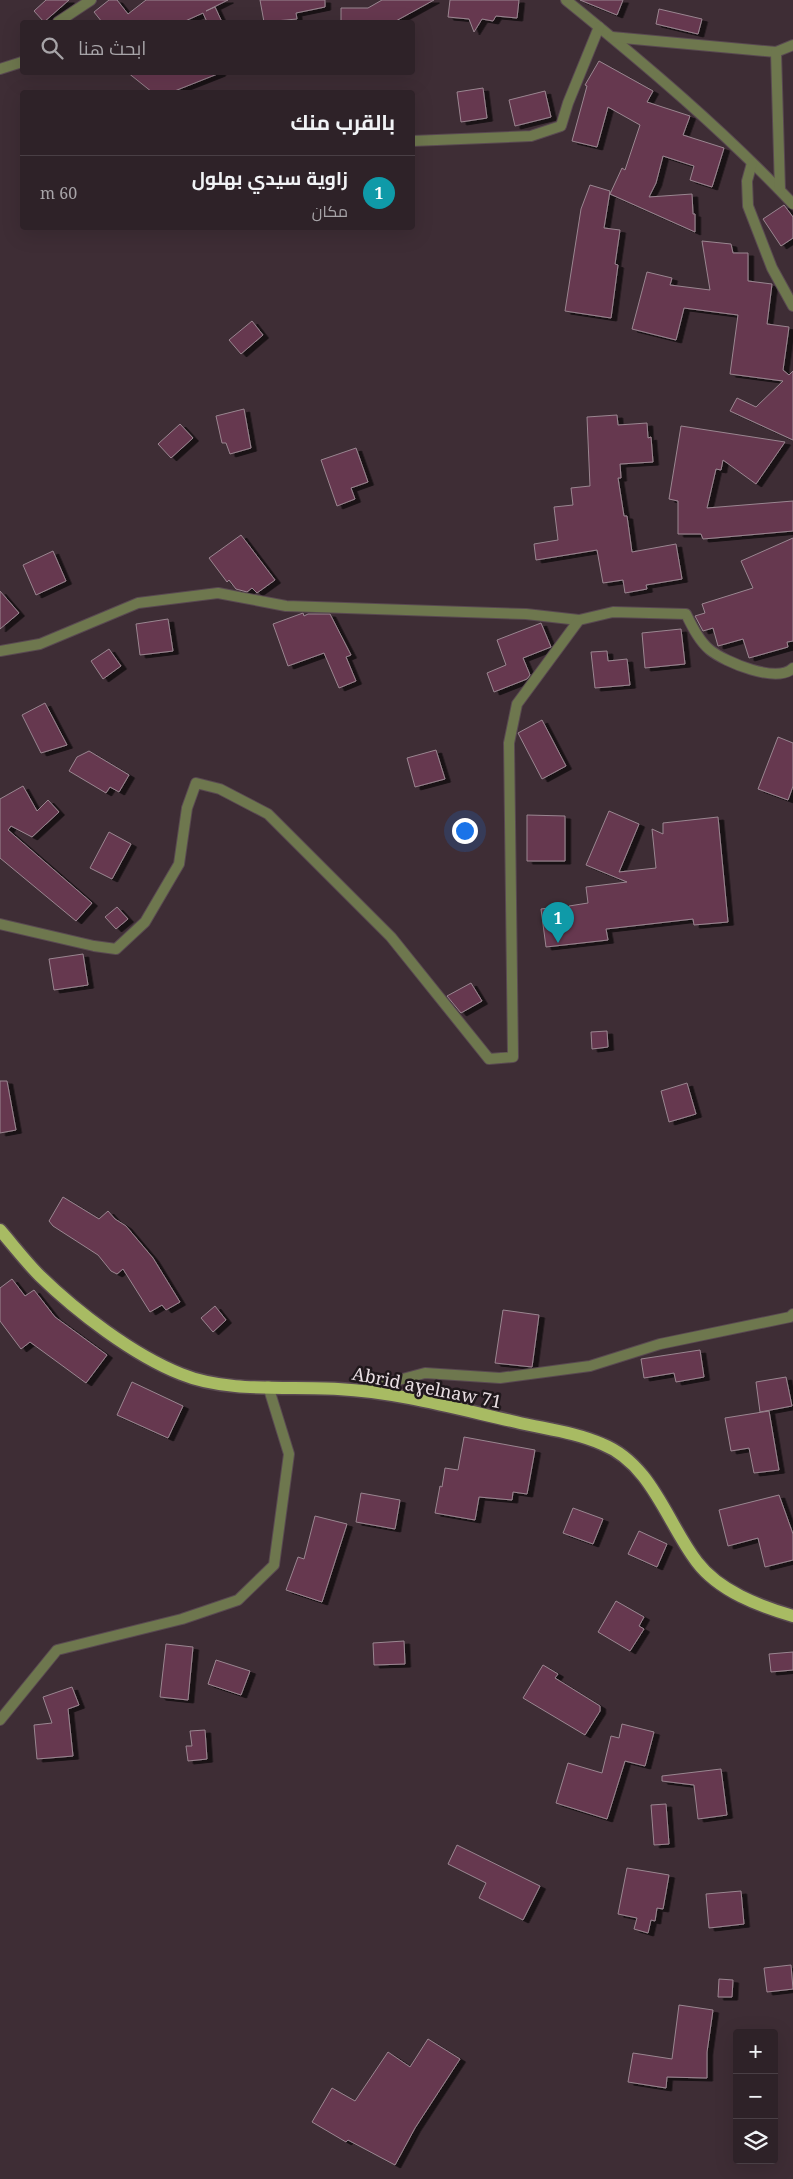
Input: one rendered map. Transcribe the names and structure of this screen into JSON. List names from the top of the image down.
{
  "streets": {
    "main road": ["Abrid aɣelnaw 71"]
  },
  "page": {
    "search": "ابحث هنا",
    "heading": "بالقرب منك",
    "list": [
      {
        "mark": "1",
        "name": "زاوية سيدي بهلول",
        "note": "مكان",
        "value": "60 m"
      }
    ],
    "pins": "1",
    "map_buttons": ["+", "−"]
  }
}
